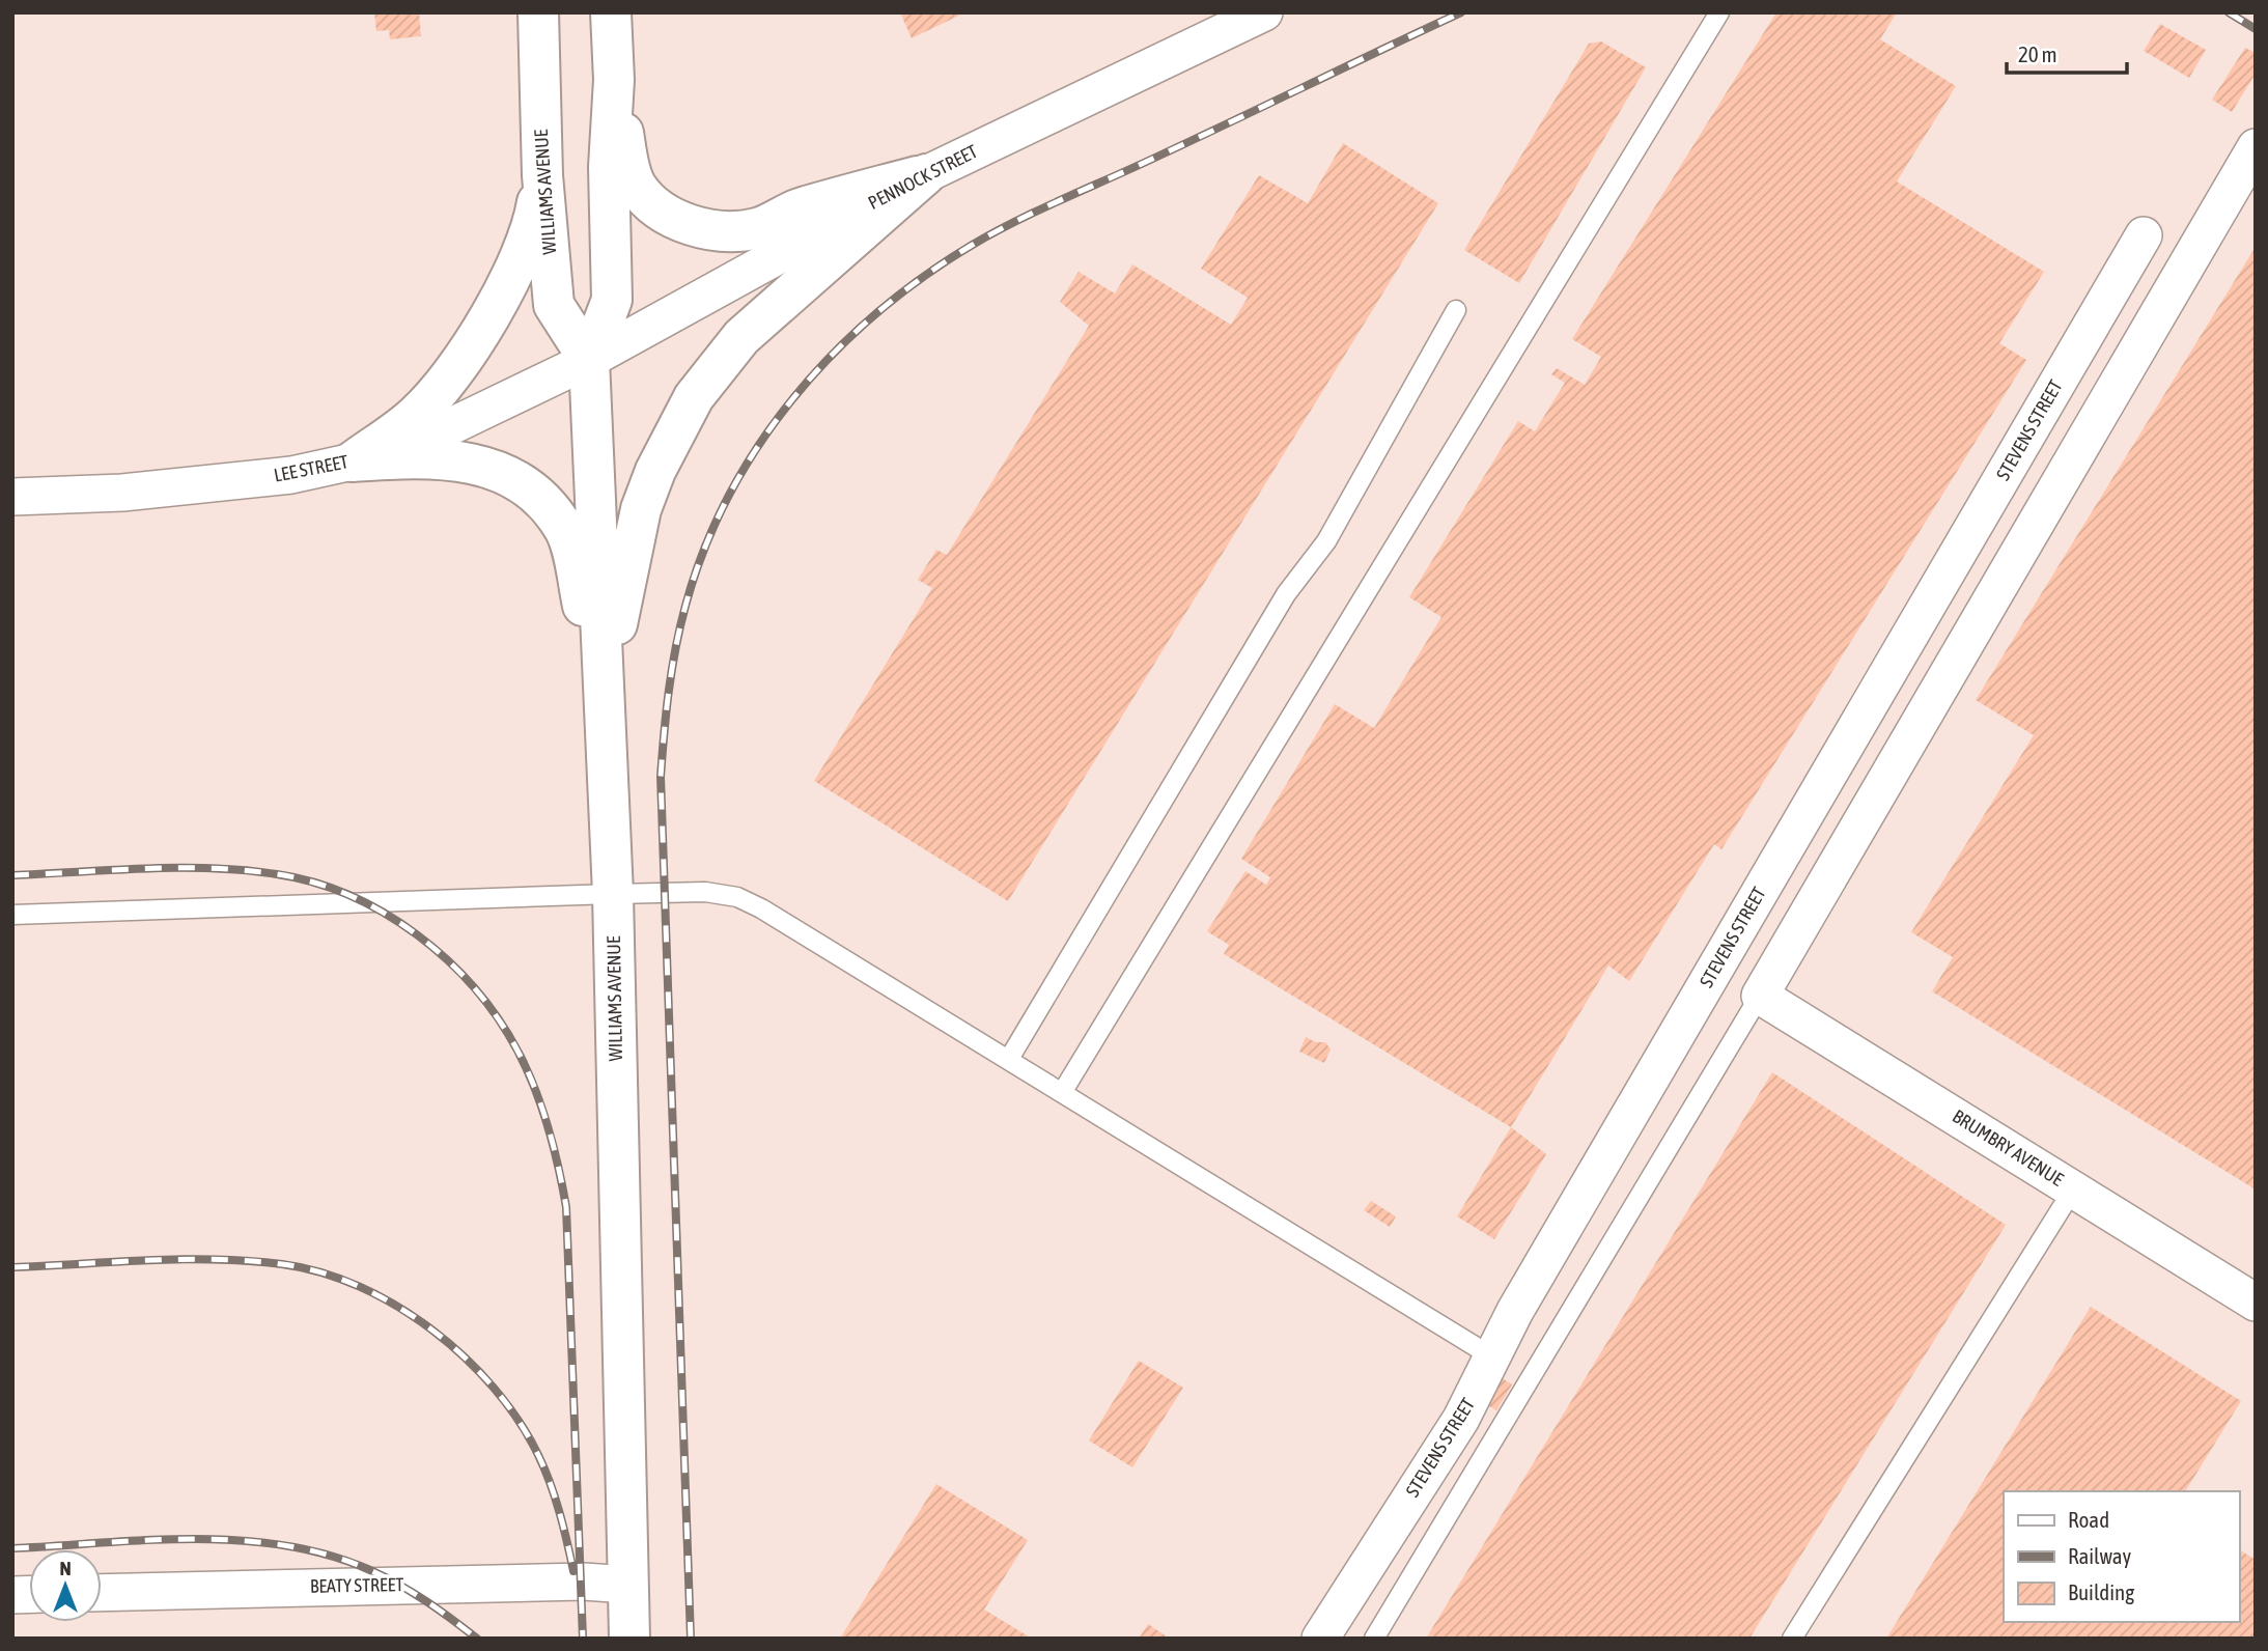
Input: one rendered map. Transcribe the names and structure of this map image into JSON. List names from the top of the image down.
{
  "streets": {
    "street": [
      "PENNOCK STREET",
      "WILLIAMS AVENUE",
      "STEVENS STREET",
      "LEE STREET",
      "BRUMBRY AVENUE",
      "BEATY STREET"
    ]
  },
  "crossings": [
    ["PENNOCK STREET", "WILLIAMS AVENUE"],
    ["PENNOCK STREET", "LEE STREET"],
    ["WILLIAMS AVENUE", "LEE STREET"],
    ["WILLIAMS AVENUE", "BEATY STREET"]
  ],
  "legend": ["Road", "Railway", "Building"],
  "scale_bar": "20 m",
  "north": "top"
}
